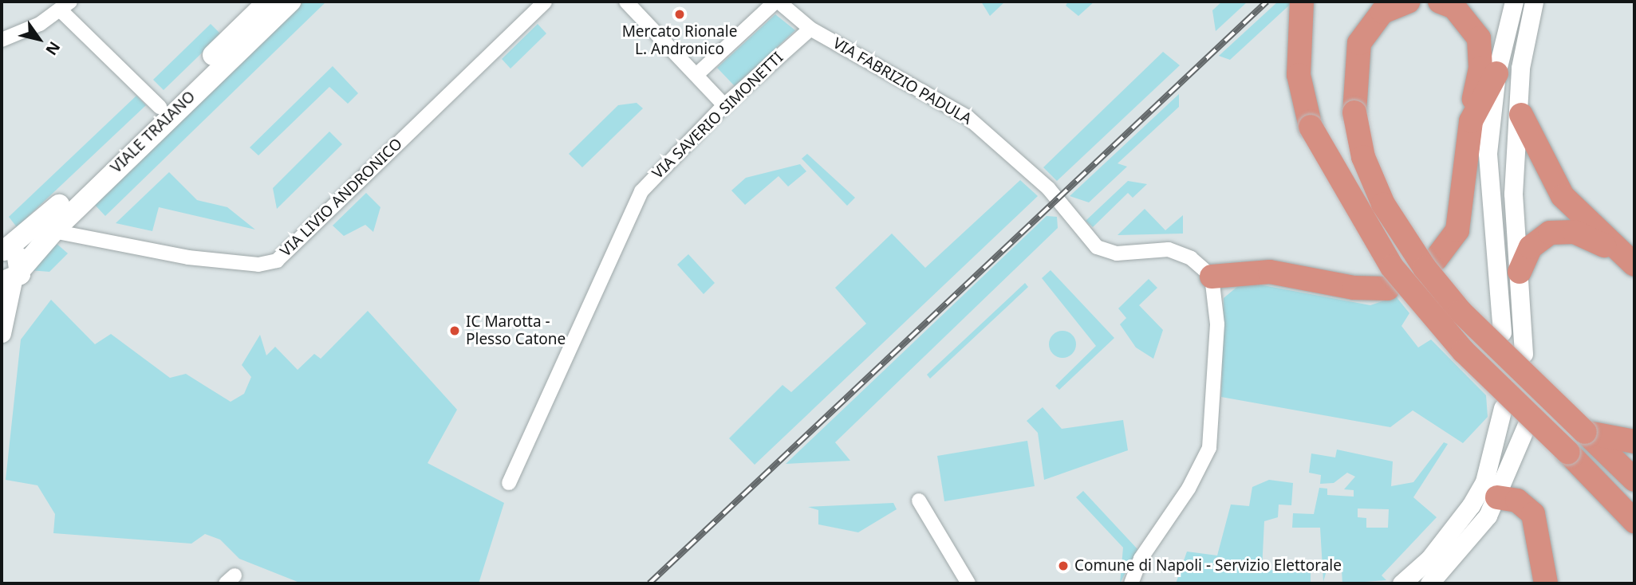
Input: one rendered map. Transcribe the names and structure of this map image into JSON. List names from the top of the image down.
{
  "streets": {
    "main road": ["VIALE TRAIANO"],
    "street": ["VIA FABRIZIO PADULA", "VIA SAVERIO SIMONETTI", "VIA LIVIO ANDRONICO"]
  },
  "crossings": [
    ["VIA FABRIZIO PADULA", "VIA SAVERIO SIMONETTI"],
    ["VIALE TRAIANO", "VIA LIVIO ANDRONICO"]
  ],
  "places": ["Mercato Rionale L. Andronico", "IC Marotta - Plesso Catone", "Comune di Napoli - Servizio Elettorale"],
  "north": "bottom right"
}
